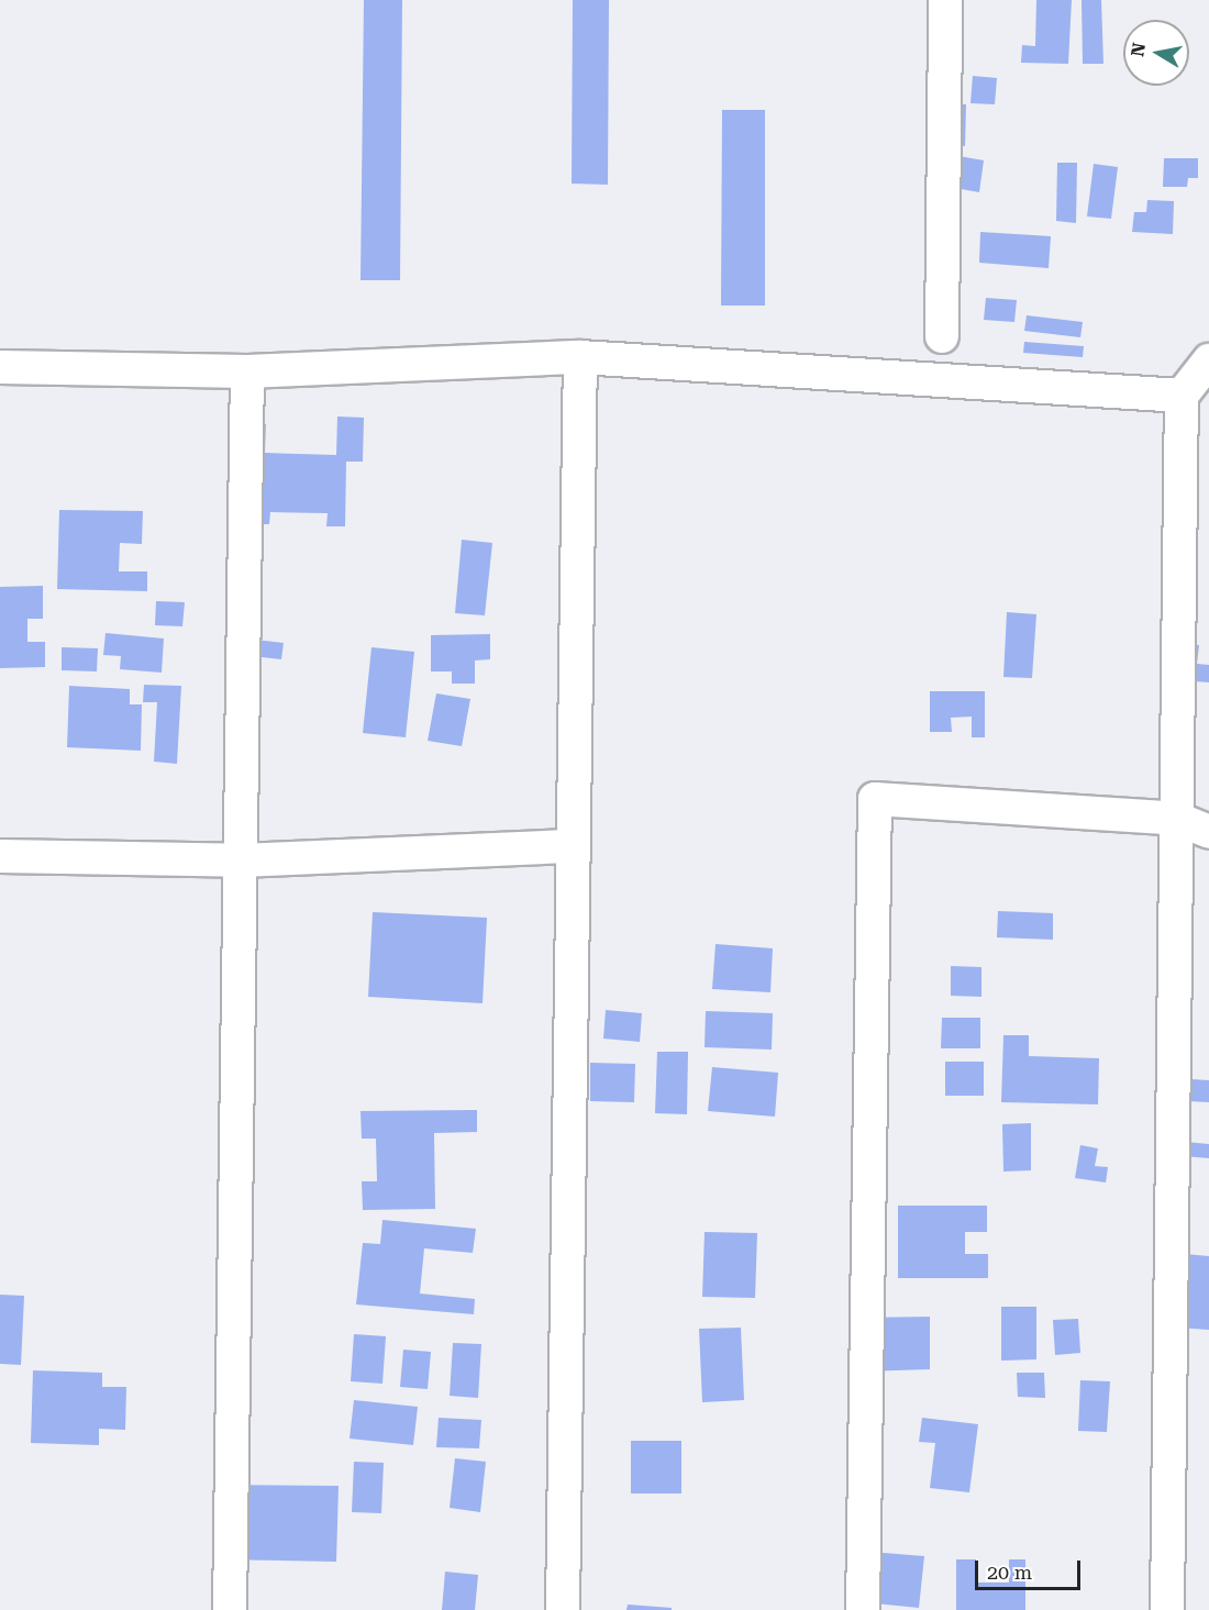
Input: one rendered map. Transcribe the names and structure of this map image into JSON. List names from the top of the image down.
{
  "scale_bar": "20 m",
  "north": "left"
}
